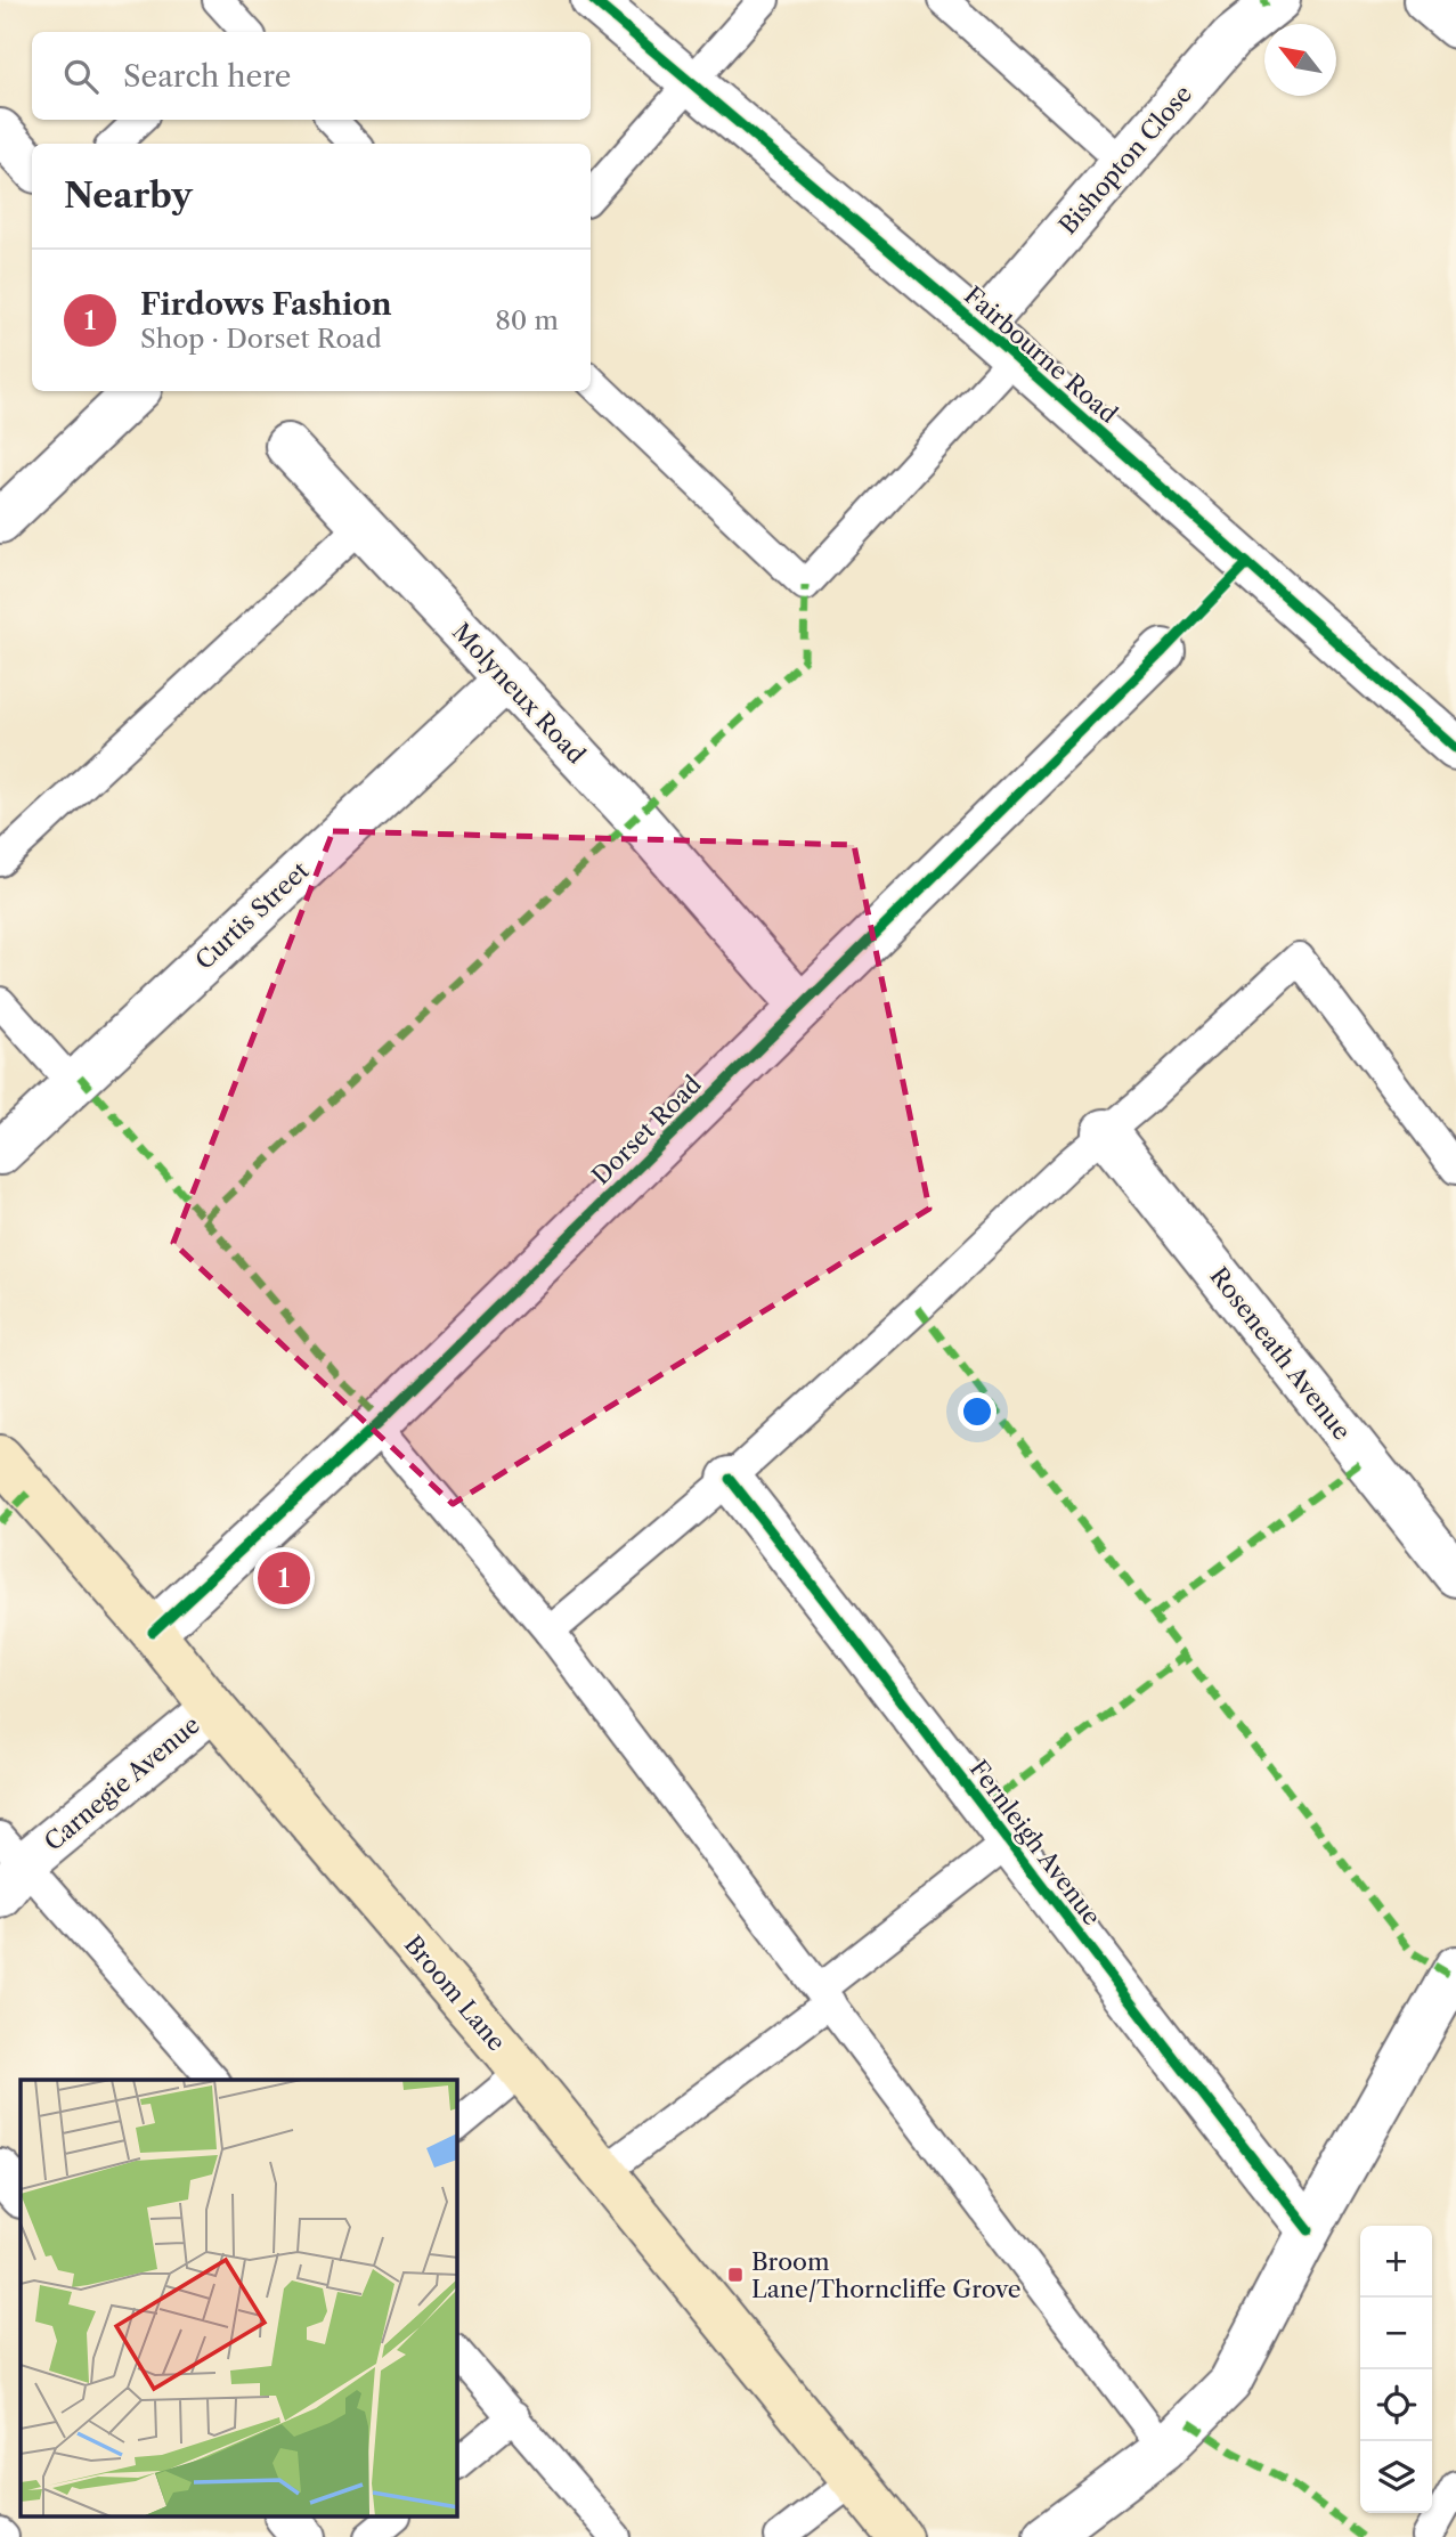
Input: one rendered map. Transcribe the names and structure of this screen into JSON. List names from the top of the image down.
{
  "streets": {
    "main road": ["Broom Lane"],
    "street": [
      "Bishopton Close",
      "Fairbourne Road",
      "Molyneux Road",
      "Curtis Street",
      "Dorset Road",
      "Roseneath Avenue",
      "Carnegie Avenue",
      "Fernleigh Avenue"
    ]
  },
  "crossings": [
    ["Bishopton Close", "Fairbourne Road"],
    ["Molyneux Road", "Curtis Street"],
    ["Molyneux Road", "Dorset Road"],
    ["Dorset Road", "Broom Lane"],
    ["Carnegie Avenue", "Broom Lane"]
  ],
  "places": {
    "transit": ["Broom Lane/Thorncliffe Grove"]
  },
  "north": "top left",
  "page": {
    "search": "Search here",
    "heading": "Nearby",
    "list": [
      {
        "mark": "1",
        "name": "Firdows Fashion",
        "note": "Shop · Dorset Road",
        "value": "80 m"
      }
    ],
    "pins": "1",
    "map_buttons": ["+", "−"]
  }
}
